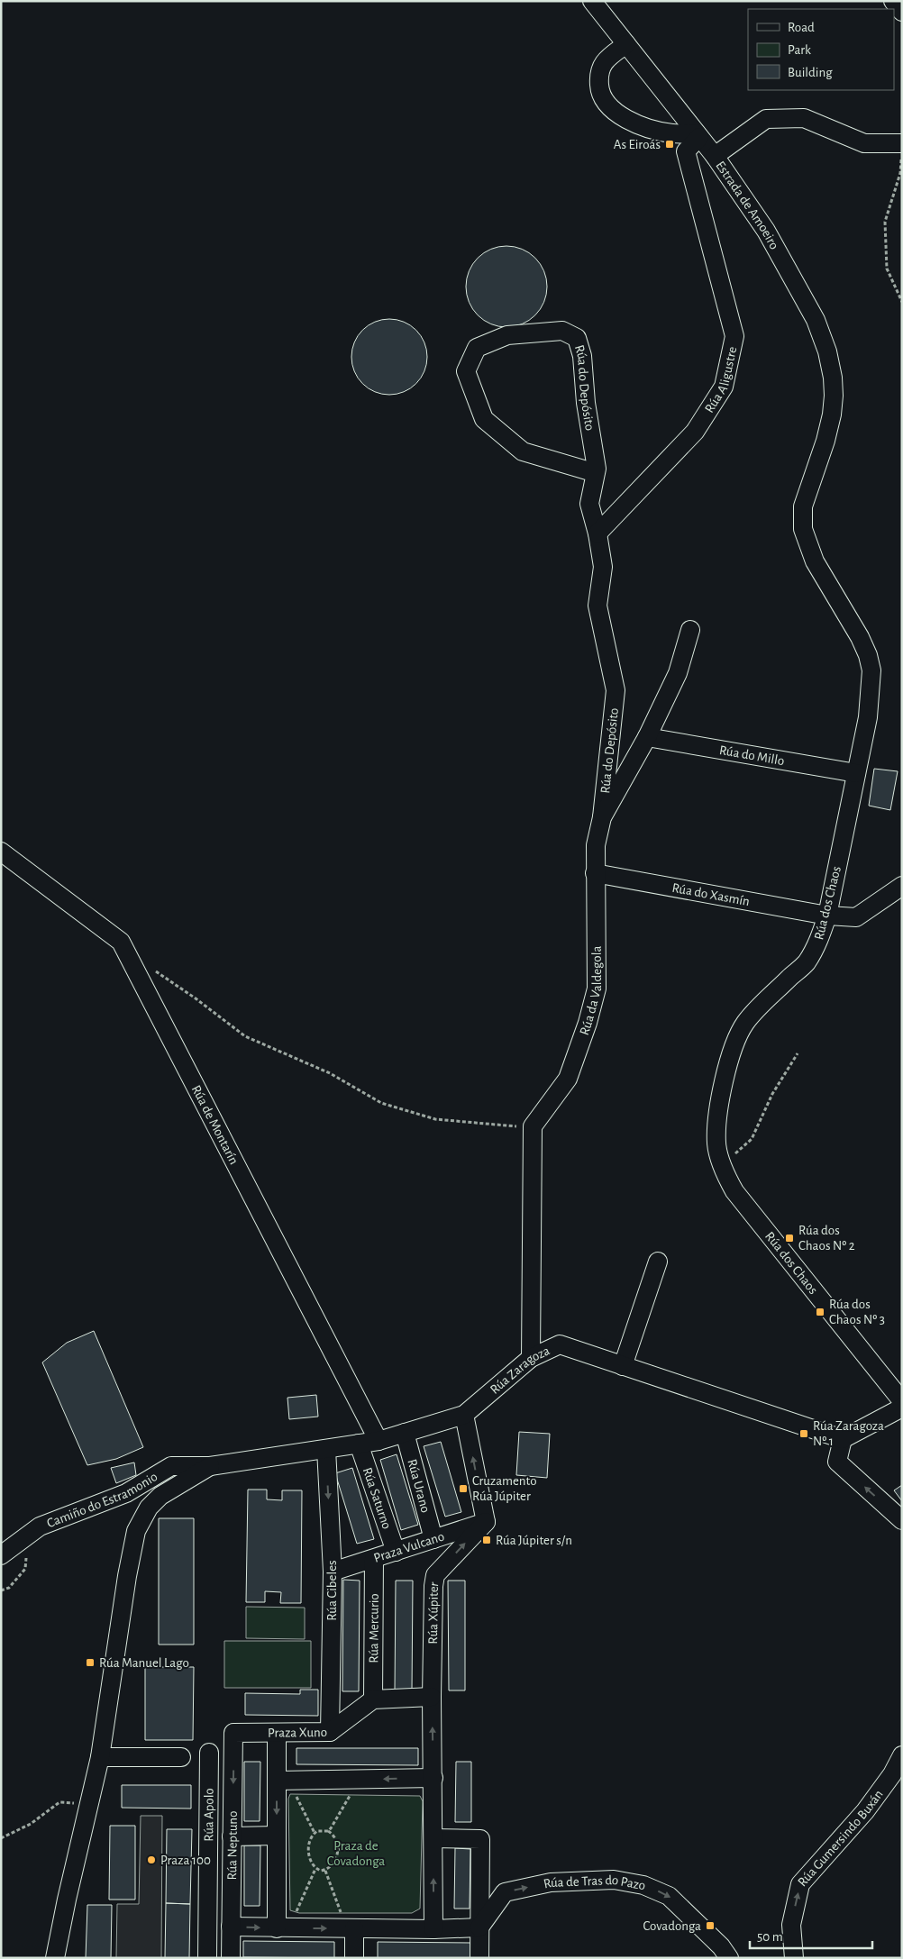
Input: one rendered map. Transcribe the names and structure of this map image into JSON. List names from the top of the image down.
{
  "streets": {
    "street": [
      "Estrada de Amoeiro",
      "Rúa Aligustre",
      "Rúa do Depósito",
      "Rúa do Millo",
      "Rúa do Xasmín",
      "Rúa dos Chaos",
      "Rúa da Valdegola",
      "Rúa de Montarín",
      "Rúa Zaragoza",
      "Rúa Urano",
      "Rúa Saturno",
      "Camiño do Estramonio",
      "Praza Vulcano",
      "Rúa Cibeles",
      "Rúa Xúpiter",
      "Rúa Mercurio",
      "Praza Xuno",
      "Rúa Apolo",
      "Rúa Gumersindo Buxán",
      "Rúa Neptuno",
      "Rúa de Tras do Pazo"
    ]
  },
  "crossings": [
    ["Estrada de Amoeiro", "Rúa Aligustre"],
    ["Estrada de Amoeiro", "Rúa dos Chaos"],
    ["Rúa Aligustre", "Rúa do Depósito"],
    ["Rúa do Depósito", "Rúa da Valdegola"],
    ["Rúa do Millo", "Rúa dos Chaos"],
    ["Rúa do Millo", "Rúa da Valdegola"],
    ["Rúa do Xasmín", "Rúa dos Chaos"],
    ["Rúa do Xasmín", "Rúa da Valdegola"],
    ["Rúa de Montarín", "Rúa Zaragoza"],
    ["Rúa Zaragoza", "Rúa Urano"],
    ["Rúa Zaragoza", "Rúa Saturno"],
    ["Rúa Zaragoza", "Camiño do Estramonio"],
    ["Rúa Zaragoza", "Rúa Cibeles"],
    ["Rúa Urano", "Praza Vulcano"],
    ["Rúa Saturno", "Praza Vulcano"],
    ["Praza Vulcano", "Rúa Cibeles"],
    ["Praza Vulcano", "Rúa Xúpiter"],
    ["Praza Vulcano", "Rúa Mercurio"],
    ["Rúa Cibeles", "Praza Xuno"],
    ["Rúa Mercurio", "Praza Xuno"],
    ["Praza Xuno", "Rúa Neptuno"]
  ],
  "one_way": ["Rúa Xúpiter", "Rúa Gumersindo Buxán", "Rúa de Tras do Pazo"],
  "parks": ["Praza de Covadonga"],
  "places": {
    "transit": [
      "As Eiroás",
      "Rúa dos Chaos Nº 2",
      "Rúa dos Chaos Nº 3",
      "Rúa Zaragoza Nº 1",
      "Cruzamento Rúa Júpiter",
      "Rúa Júpiter s/n",
      "Rúa Manuel Lago",
      "Covadonga"
    ],
    "other": ["Praza 100"]
  },
  "legend": ["Road", "Park", "Building"],
  "scale_bar": "50 m"
}
